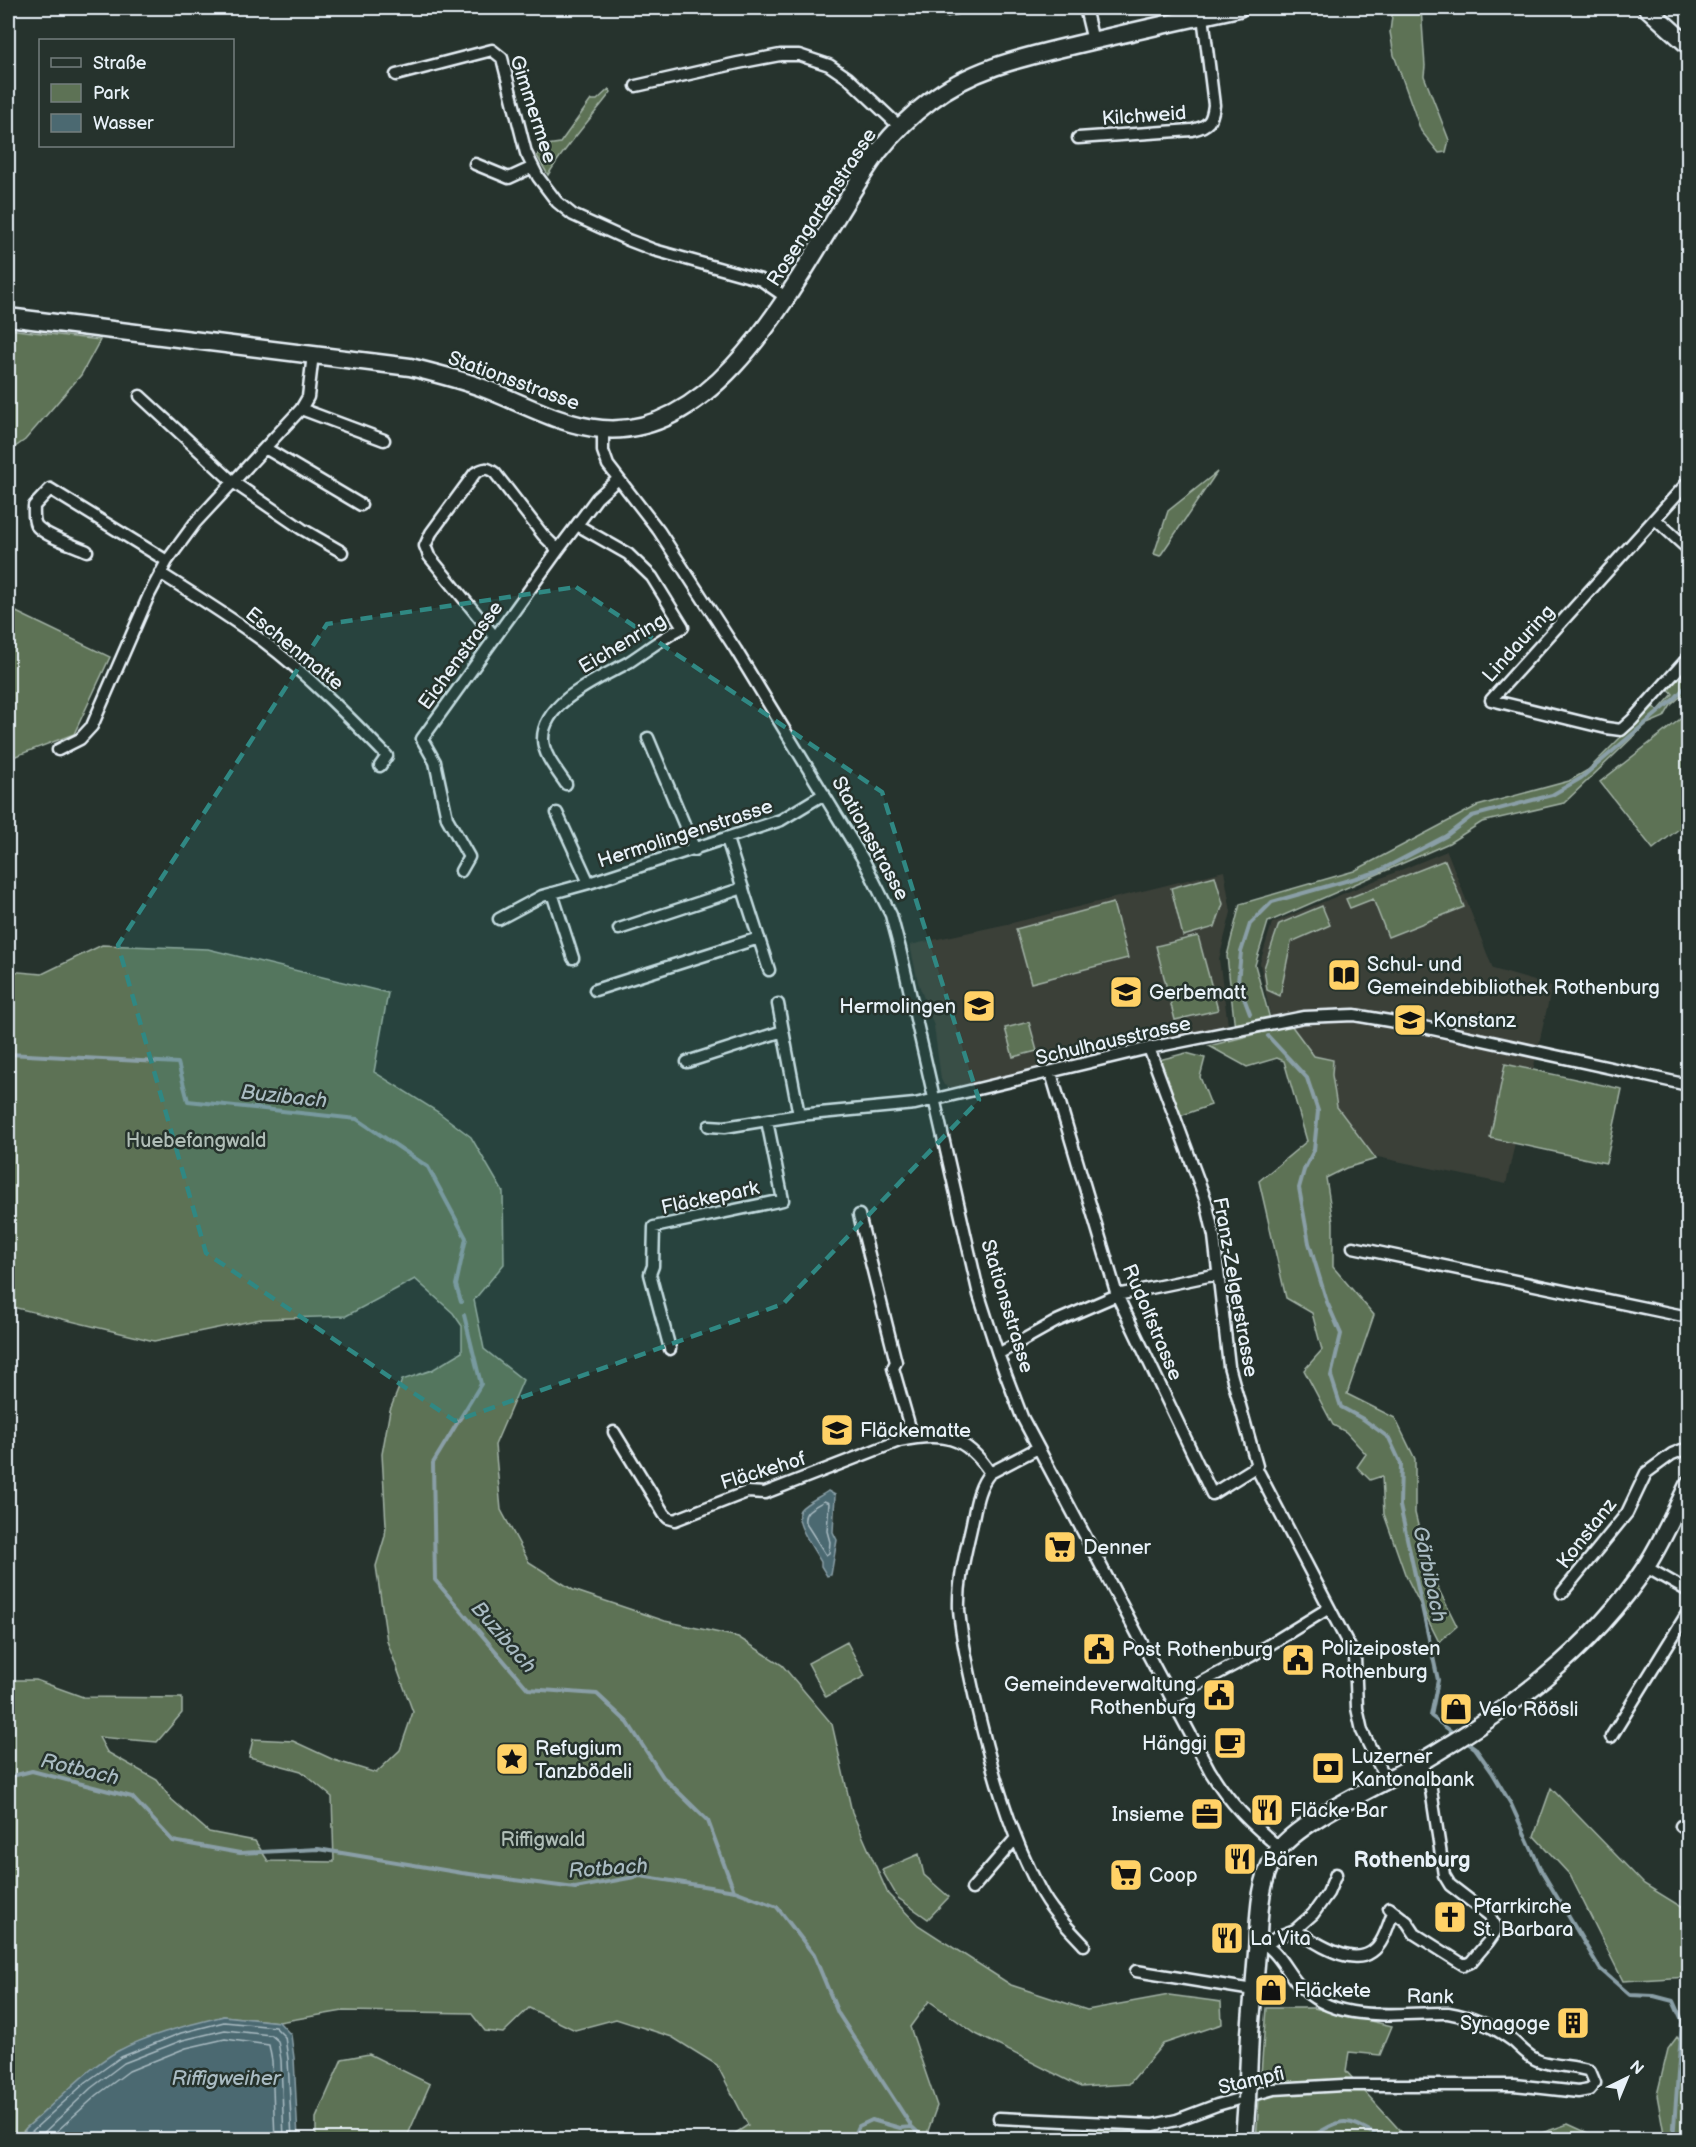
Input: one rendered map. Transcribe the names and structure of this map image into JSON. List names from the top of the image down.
{
  "streets": {
    "main road": ["Rosengartenstrasse", "Stationsstrasse"],
    "street": [
      "Gimmermee",
      "Kilchweid",
      "Eichenring",
      "Lindauring",
      "Eschenmatte",
      "Eichenstrasse",
      "Hermolingenstrasse",
      "Schulhausstrasse",
      "Fläckepark",
      "Franz-Zelgerstrasse",
      "Rudolfstrasse",
      "Fläckehof",
      "Konstanz",
      "Rank",
      "Stampfi"
    ]
  },
  "crossings": [
    ["Gimmermee", "Rosengartenstrasse"],
    ["Kilchweid", "Rosengartenstrasse"],
    ["Rosengartenstrasse", "Stationsstrasse"],
    ["Stationsstrasse", "Eichenstrasse"],
    ["Stationsstrasse", "Hermolingenstrasse"],
    ["Stationsstrasse", "Schulhausstrasse"],
    ["Eichenring", "Eichenstrasse"],
    ["Schulhausstrasse", "Fläckepark"],
    ["Schulhausstrasse", "Franz-Zelgerstrasse"],
    ["Schulhausstrasse", "Rudolfstrasse"],
    ["Franz-Zelgerstrasse", "Rudolfstrasse"],
    ["Rank", "Stampfi"]
  ],
  "districts": ["Rothenburg"],
  "water": [
    "Buzibach",
    "Gärbibach",
    "Rotbach",
    "Riffigweiher"
  ],
  "parks": ["Huebefangwald", "Riffigwald"],
  "places": {
    "library": ["Schul- und Gemeindebibliothek Rothenburg"],
    "school or university": [
      "Gerbematt",
      "Hermolingen",
      "Konstanz",
      "Fläckematte"
    ],
    "supermarket": ["Denner", "Coop"],
    "public building": ["Post Rothenburg", "Polizeiposten Rothenburg", "Gemeindeverwaltung Rothenburg"],
    "shop": ["Velo Röösli", "Fläckete"],
    "cafe": ["Hänggi"],
    "place": ["Refugium Tanzbödeli"],
    "bank": ["Luzerner Kantonalbank"],
    "restaurant": ["Fläcke Bar", "Bären", "La Vita"],
    "office": ["Insieme"],
    "church": ["Pfarrkirche St. Barbara"],
    "building": ["Synagoge"]
  },
  "legend": ["Straße", "Park", "Wasser"],
  "north": "top right"
}
